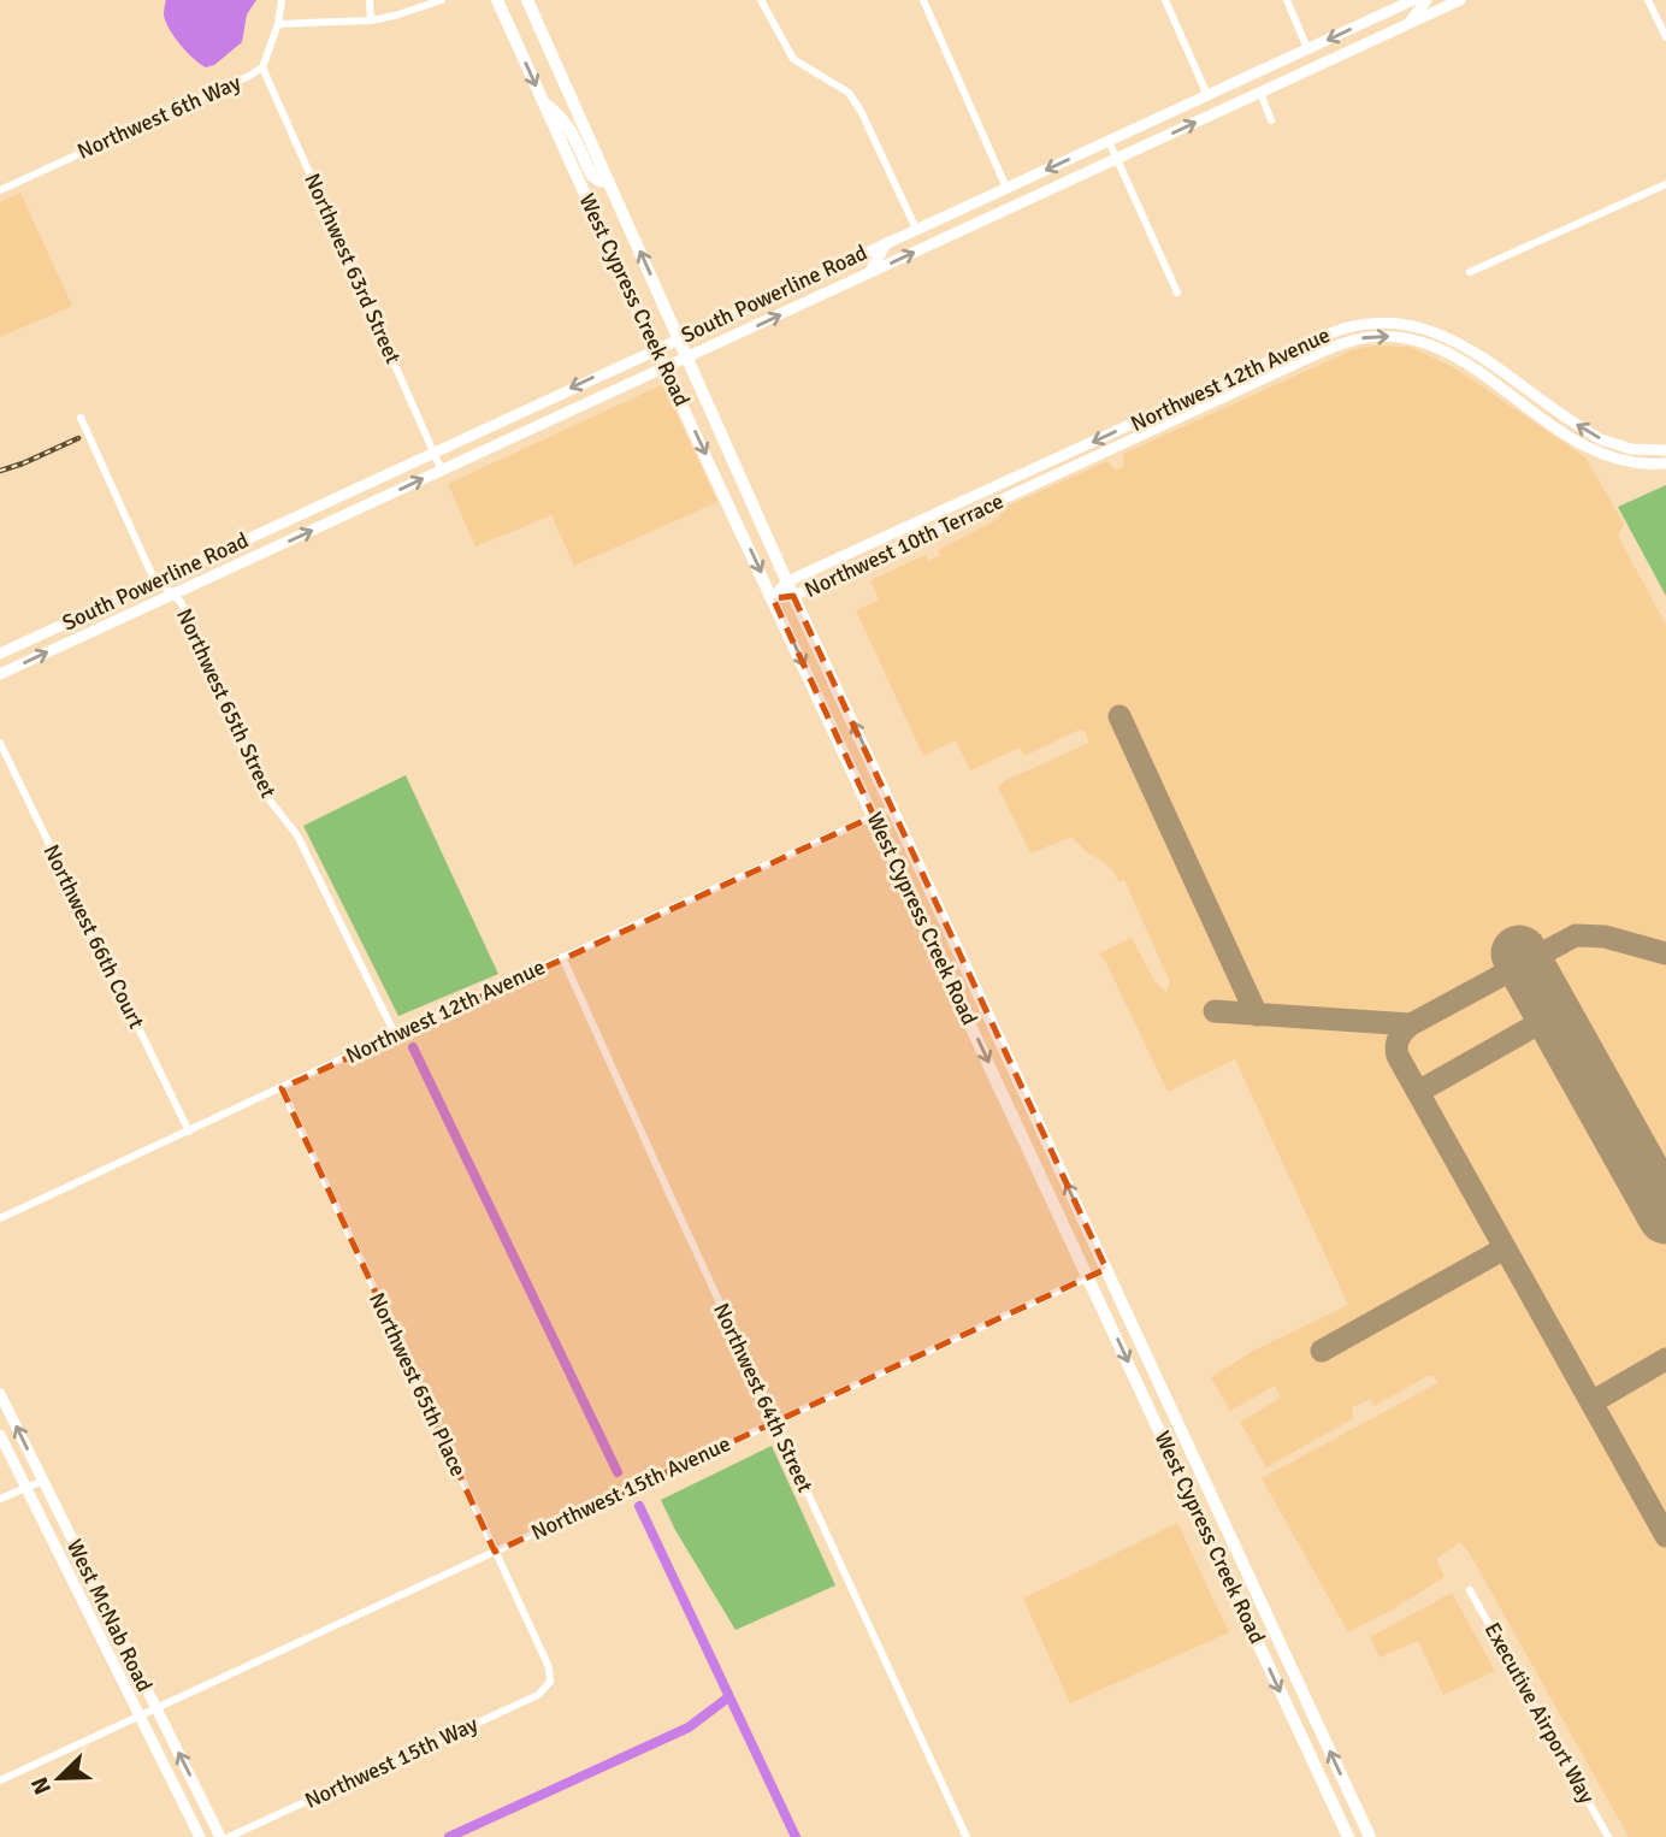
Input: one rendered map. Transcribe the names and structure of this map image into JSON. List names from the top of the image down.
{
  "streets": {
    "main road": [
      "South Powerline Road",
      "West Cypress Creek Road",
      "Northwest 12th Avenue",
      "Northwest 10th Terrace",
      "West McNab Road"
    ],
    "street": [
      "Northwest 6th Way",
      "Northwest 63rd Street",
      "Northwest 65th Street",
      "Northwest 66th Court",
      "Northwest 65th Place",
      "Northwest 64th Street",
      "Northwest 15th Avenue",
      "Executive Airport Way",
      "Northwest 15th Way"
    ]
  },
  "crossings": [
    ["Northwest 6th Way", "Northwest 63rd Street"],
    ["Northwest 63rd Street", "South Powerline Road"],
    ["South Powerline Road", "West Cypress Creek Road"],
    ["South Powerline Road", "Northwest 65th Street"],
    ["West Cypress Creek Road", "Northwest 12th Avenue"],
    ["West Cypress Creek Road", "Northwest 10th Terrace"],
    ["West Cypress Creek Road", "Northwest 15th Avenue"],
    ["Northwest 12th Avenue", "Northwest 10th Terrace"],
    ["Northwest 12th Avenue", "Northwest 65th Street"],
    ["Northwest 12th Avenue", "Northwest 66th Court"],
    ["Northwest 12th Avenue", "Northwest 65th Place"],
    ["Northwest 12th Avenue", "Northwest 64th Street"],
    ["Northwest 65th Place", "Northwest 15th Avenue"],
    ["Northwest 65th Place", "Northwest 15th Way"],
    ["Northwest 64th Street", "Northwest 15th Avenue"],
    ["Northwest 15th Avenue", "West McNab Road"]
  ],
  "north": "bottom left"
}
